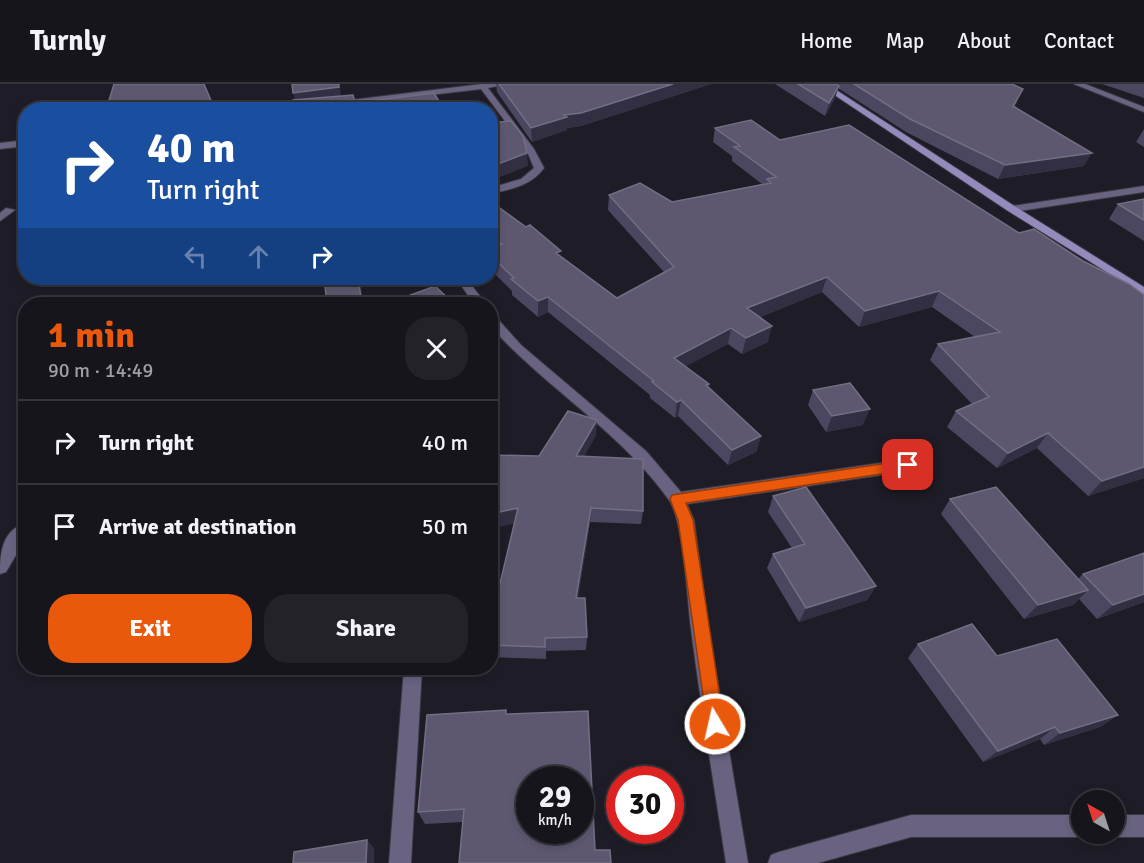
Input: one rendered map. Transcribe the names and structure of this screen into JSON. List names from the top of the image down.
{
  "north": "top left",
  "page": {
    "header": "Turnly",
    "nav": [
      "Home",
      "Map",
      "About",
      "Contact"
    ],
    "turn": ["40 m", "Turn right"],
    "heading": ["1 min", "90 m · 14:49"],
    "list": [
      {
        "name": "Turn right",
        "value": "40 m"
      },
      {
        "name": "Arrive at destination",
        "value": "50 m"
      }
    ],
    "buttons": ["Exit", "Share"],
    "speed": "29 km/h",
    "limit": "30"
  }
}
